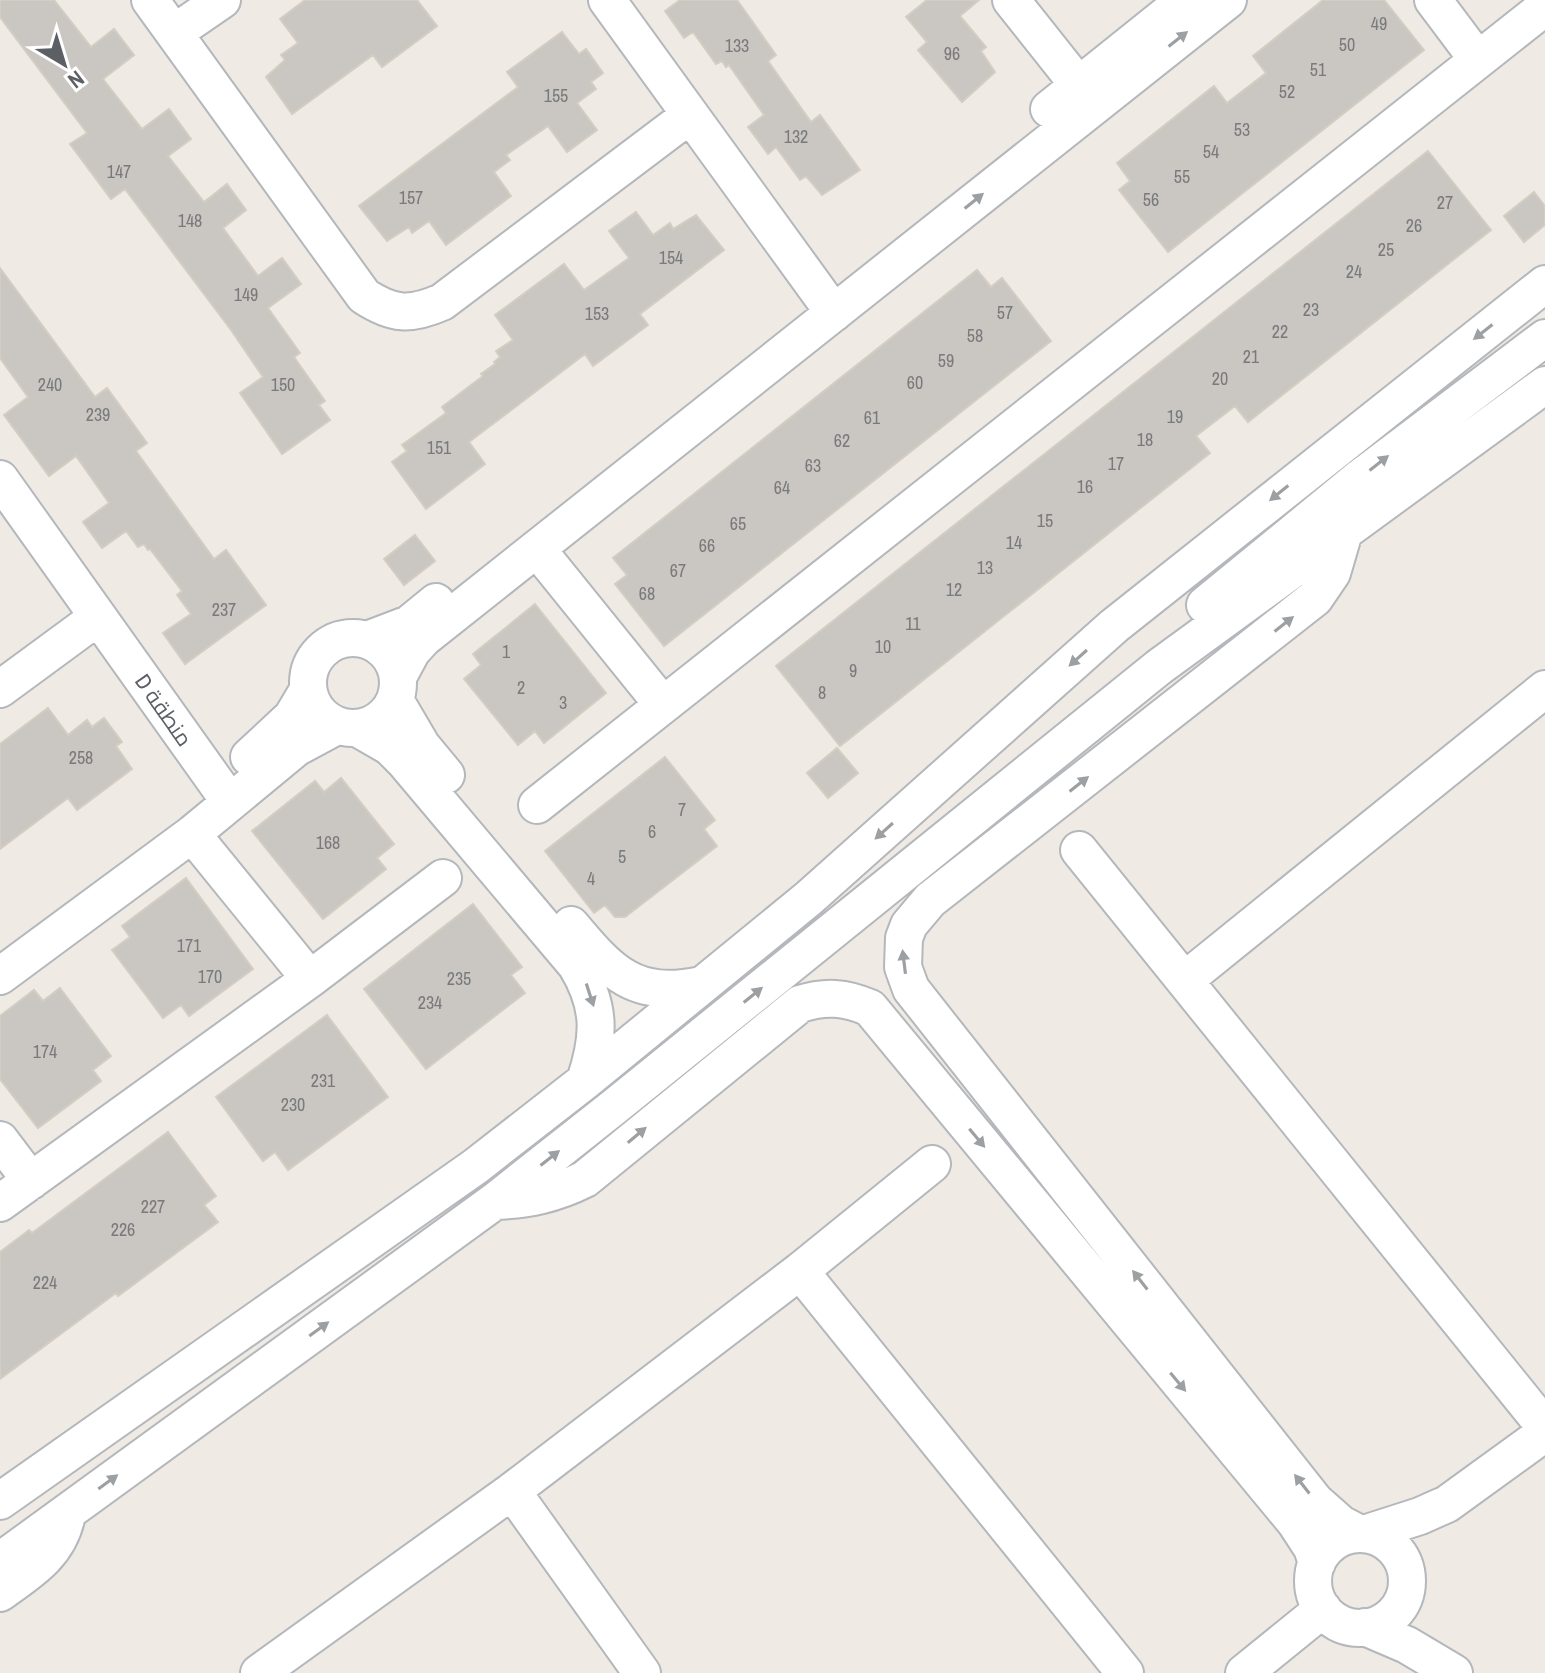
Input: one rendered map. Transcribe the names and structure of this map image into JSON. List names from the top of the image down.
{
  "streets": {
    "street": ["D منطقة"]
  },
  "house_numbers": [
    "49",
    "50",
    "133",
    "96",
    "51",
    "52",
    "155",
    "53",
    "132",
    "54",
    "147",
    "55",
    "157",
    "56",
    "27",
    "148",
    "26",
    "25",
    "154",
    "24",
    "149",
    "23",
    "57",
    "153",
    "22",
    "58",
    "21",
    "59",
    "20",
    "60",
    "240",
    "150",
    "239",
    "19",
    "61",
    "18",
    "62",
    "151",
    "17",
    "63",
    "16",
    "64",
    "15",
    "65",
    "14",
    "66",
    "13",
    "67",
    "12",
    "68",
    "237",
    "11",
    "10",
    "1",
    "9",
    "2",
    "8",
    "3",
    "258",
    "7",
    "6",
    "168",
    "5",
    "4",
    "171",
    "170",
    "235",
    "234",
    "174",
    "231",
    "230",
    "227",
    "226",
    "224"
  ],
  "north": "bottom right"
}
